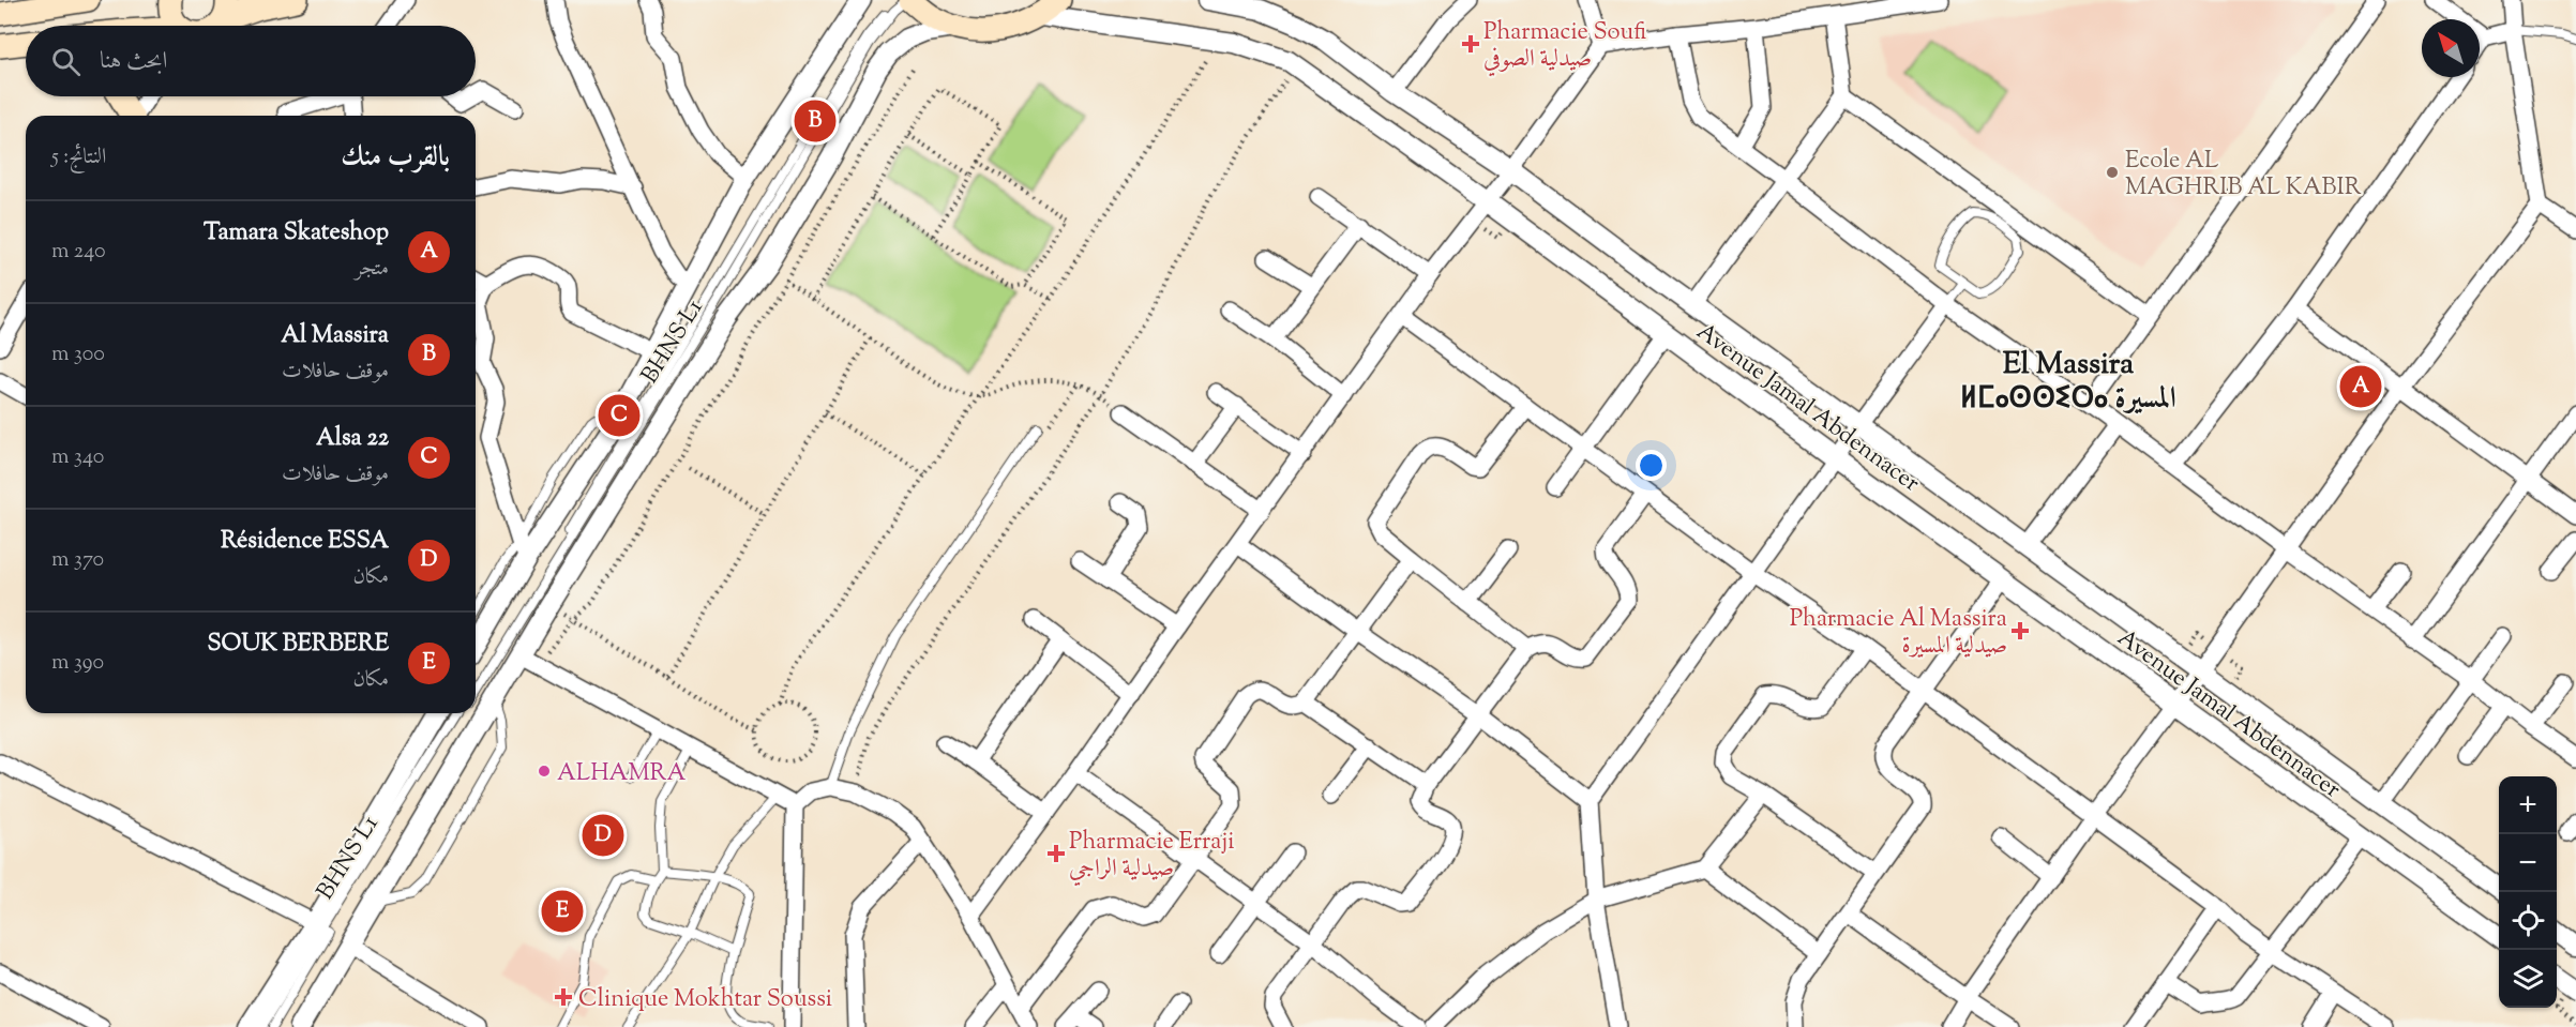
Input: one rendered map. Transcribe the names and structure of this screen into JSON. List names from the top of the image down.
{
  "streets": {
    "street": ["Avenue Jamal Abdennacer"],
    "lane": ["BHNS L1"]
  },
  "districts": ["El Massira ⵍⵎⴰⵙⵙⵉⵔⴰ المسيرة"],
  "places": {
    "health": [
      "Pharmacie Soufi صيدلية الصوفي",
      "Pharmacie Al Massira صيدلية المسيرة",
      "Pharmacie Erraji صيدلية الراجي",
      "Clinique Mokhtar Soussi"
    ],
    "other": ["Ecole AL MAGHRIB AL KABIR", "ALHAMRA"]
  },
  "north": "top left",
  "page": {
    "search": "ابحث هنا",
    "pins": [
      "B",
      "A",
      "C",
      "D",
      "E"
    ],
    "heading": ["بالقرب منك", "النتائج: 5"],
    "list": [
      {
        "mark": "A",
        "name": "Tamara Skateshop",
        "note": "متجر",
        "value": "240 m"
      },
      {
        "mark": "B",
        "name": "Al Massira",
        "note": "موقف حافلات",
        "value": "300 m"
      },
      {
        "mark": "C",
        "name": "Alsa 22",
        "note": "موقف حافلات",
        "value": "340 m"
      },
      {
        "mark": "D",
        "name": "Résidence ESSA",
        "note": "مكان",
        "value": "370 m"
      },
      {
        "mark": "E",
        "name": "SOUK BERBERE",
        "note": "مكان",
        "value": "390 m"
      }
    ],
    "map_buttons": ["+", "−"]
  }
}
